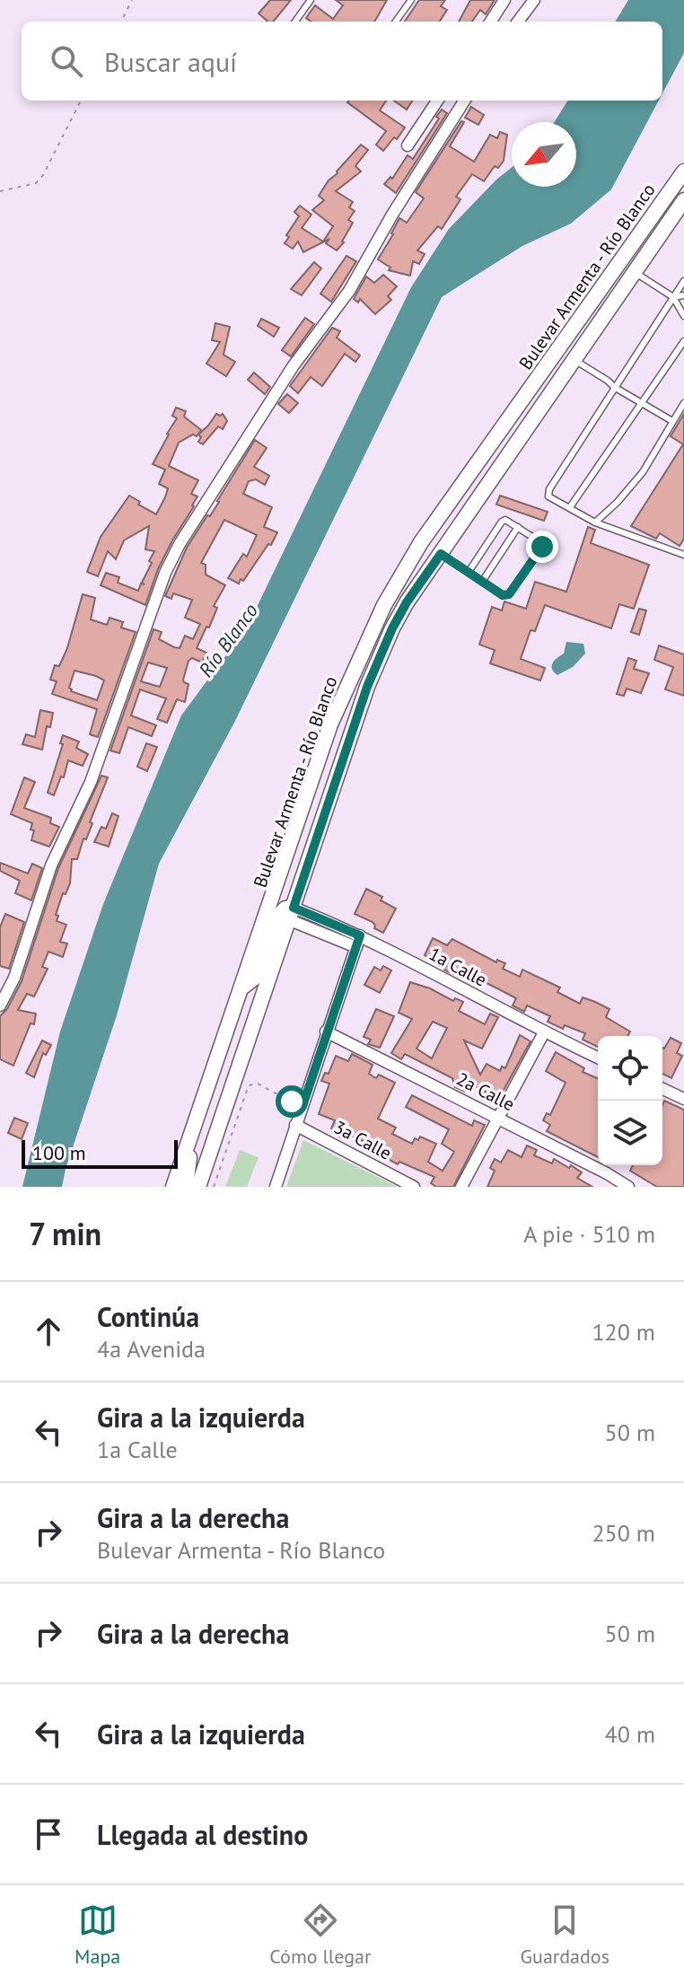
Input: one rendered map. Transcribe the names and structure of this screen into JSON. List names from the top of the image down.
{
  "streets": {
    "main road": ["Bulevar Armenta - Río Blanco"],
    "street": ["1a Calle", "2a Calle", "3a Calle"]
  },
  "crossings": [
    ["Bulevar Armenta - Río Blanco", "1a Calle"]
  ],
  "water": ["Río Blanco"],
  "scale_bar": "100 m",
  "north": "bottom left",
  "page": {
    "search": "Buscar aquí",
    "scale": "100 m",
    "heading": ["7 min", "A pie · 510 m"],
    "list": [
      ["Continúa", "4a Avenida", "120 m"],
      ["Gira a la izquierda", "1a Calle", "50 m"],
      ["Gira a la derecha", "Bulevar Armenta - Río Blanco", "250 m"],
      ["Gira a la derecha", "50 m"],
      ["Gira a la izquierda", "40 m"],
      "Llegada al destino"
    ],
    "nav": ["Mapa", "Cómo llegar", "Guardados"]
  }
}
